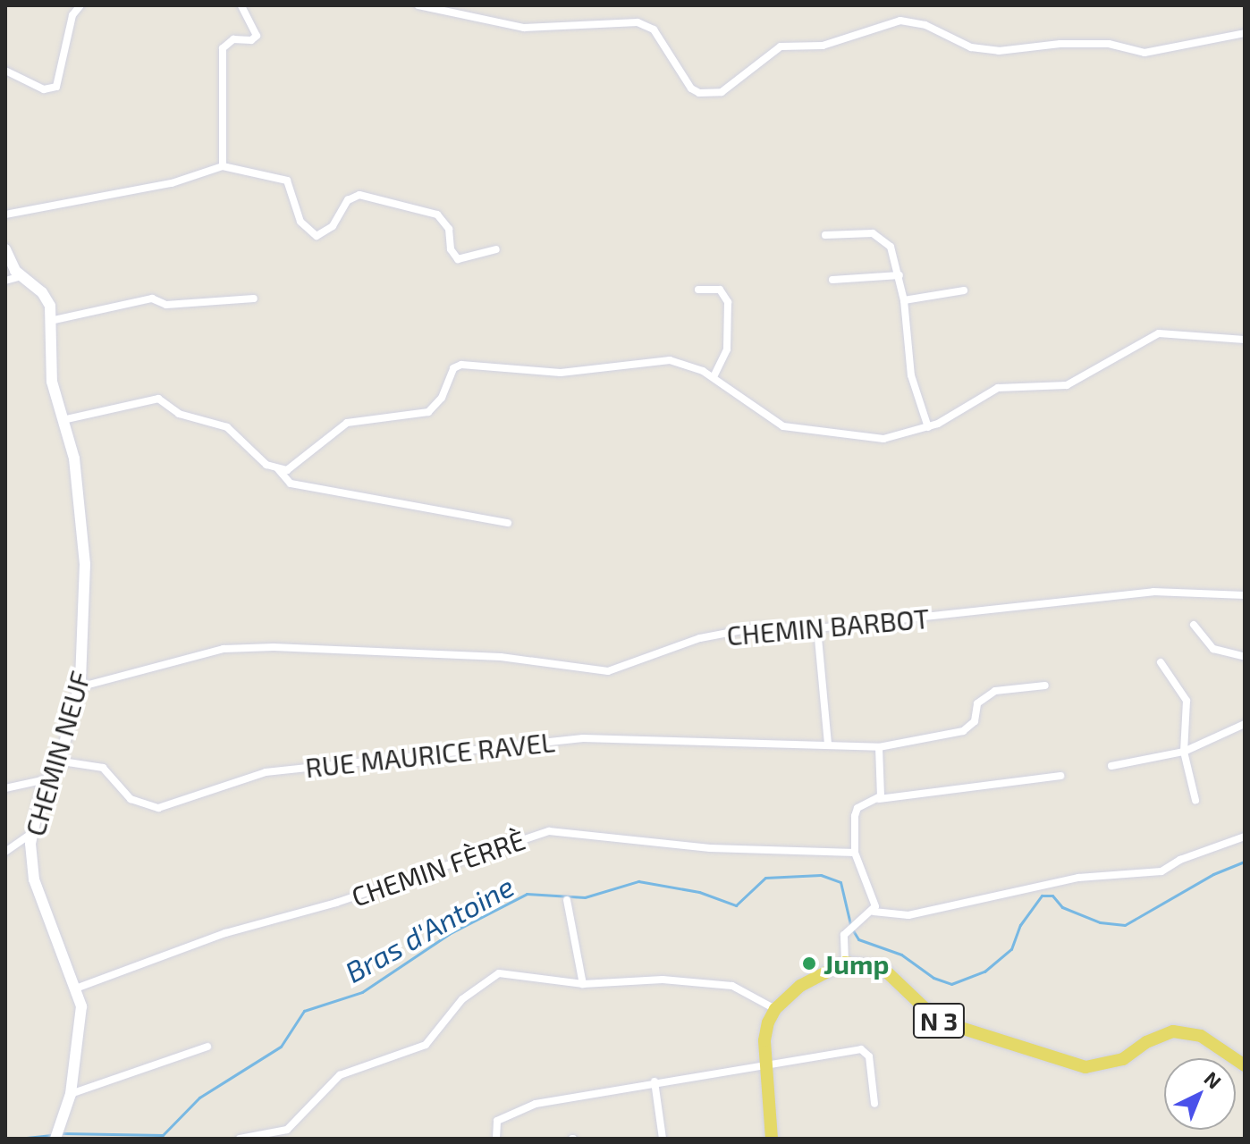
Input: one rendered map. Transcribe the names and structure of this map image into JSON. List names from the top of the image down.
{
  "streets": {
    "main road": ["CHEMIN NEUF", "N 3"],
    "street": ["CHEMIN BARBOT", "RUE MAURICE RAVEL", "CHEMIN FÈRRÈ"]
  },
  "crossings": [
    ["CHEMIN BARBOT", "CHEMIN NEUF"],
    ["CHEMIN NEUF", "RUE MAURICE RAVEL"],
    ["CHEMIN NEUF", "CHEMIN FÈRRÈ"]
  ],
  "water": ["Bras d'Antoine"],
  "places": ["Jump"],
  "north": "top right"
}
